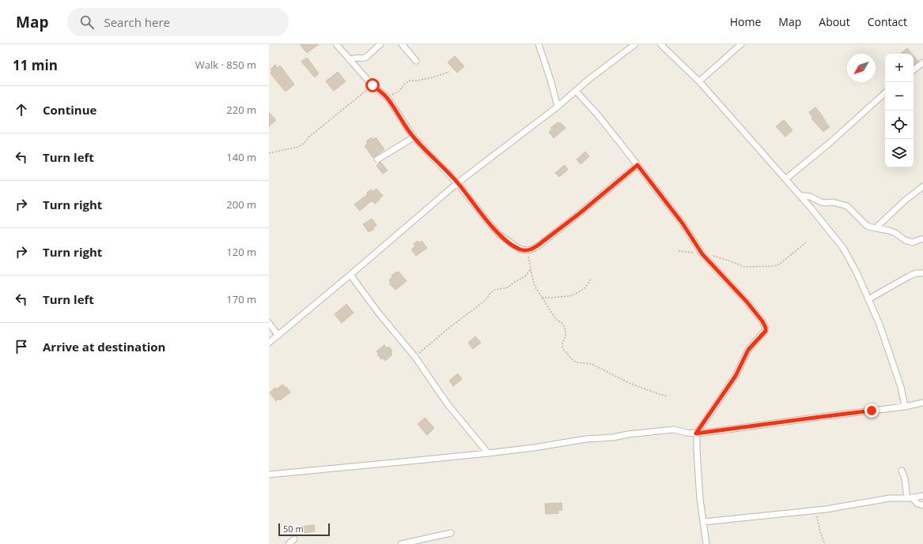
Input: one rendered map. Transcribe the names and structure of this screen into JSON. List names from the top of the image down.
{
  "scale_bar": "50 m",
  "north": "bottom left",
  "page": {
    "header": "Map",
    "search": "Search here",
    "nav": [
      "Home",
      "Map",
      "About",
      "Contact"
    ],
    "heading": ["11 min", "Walk · 850 m"],
    "map_buttons": ["+", "−"],
    "list": [
      ["Continue", "220 m"],
      ["Turn left", "140 m"],
      ["Turn right", "200 m"],
      ["Turn right", "120 m"],
      ["Turn left", "170 m"],
      "Arrive at destination"
    ],
    "scale": "50 m"
  }
}
